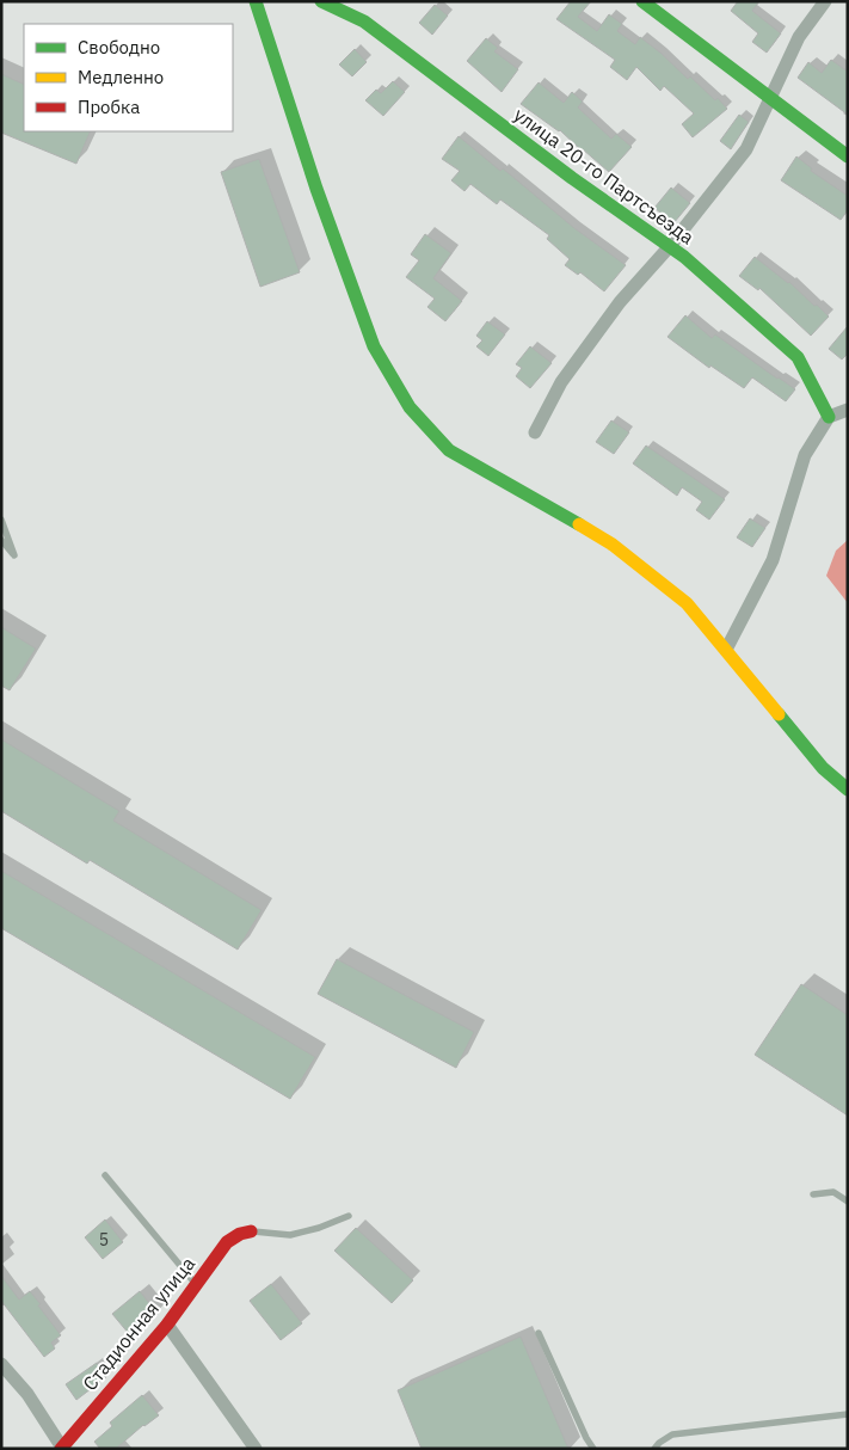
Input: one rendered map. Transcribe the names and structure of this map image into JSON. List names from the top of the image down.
{
  "streets": {
    "street": ["улица 20-го Партсъезда", "Стадионная улица"]
  },
  "house_numbers": ["5"],
  "legend": ["Свободно", "Медленно", "Пробка"]
}
